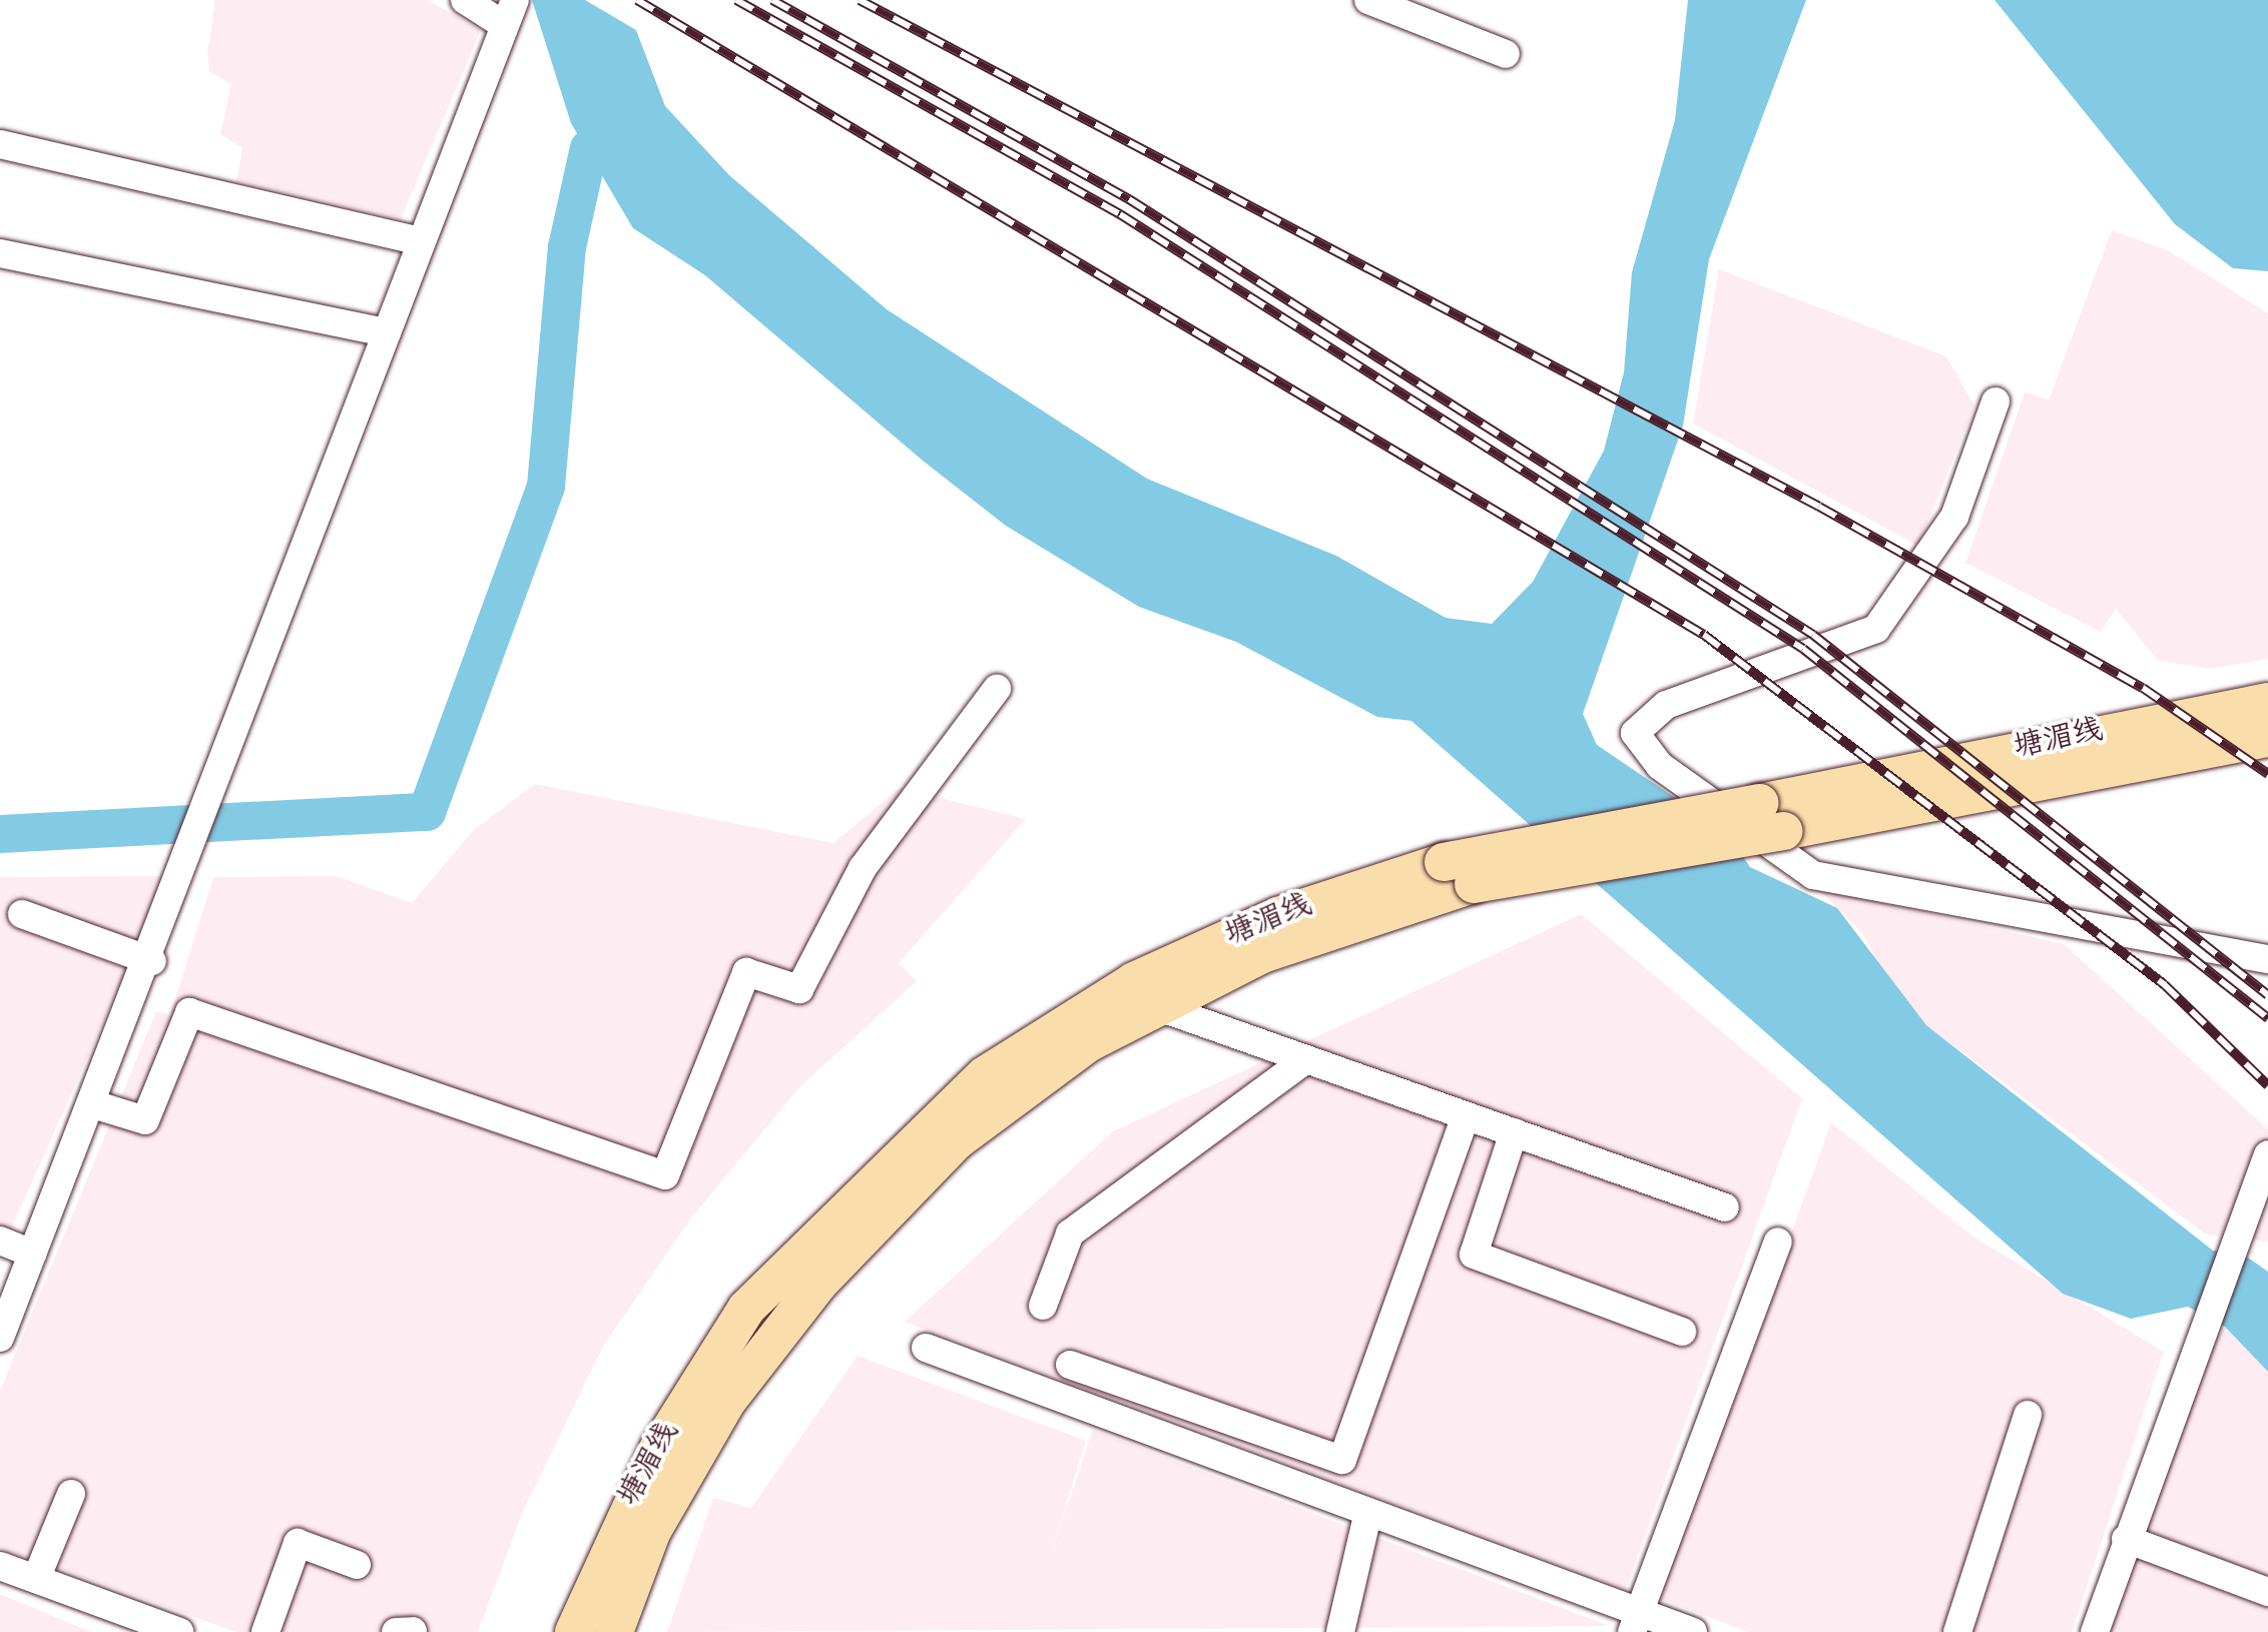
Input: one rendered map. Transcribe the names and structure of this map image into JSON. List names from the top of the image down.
{
  "streets": {
    "main road": ["塘湄线"]
  }
}
